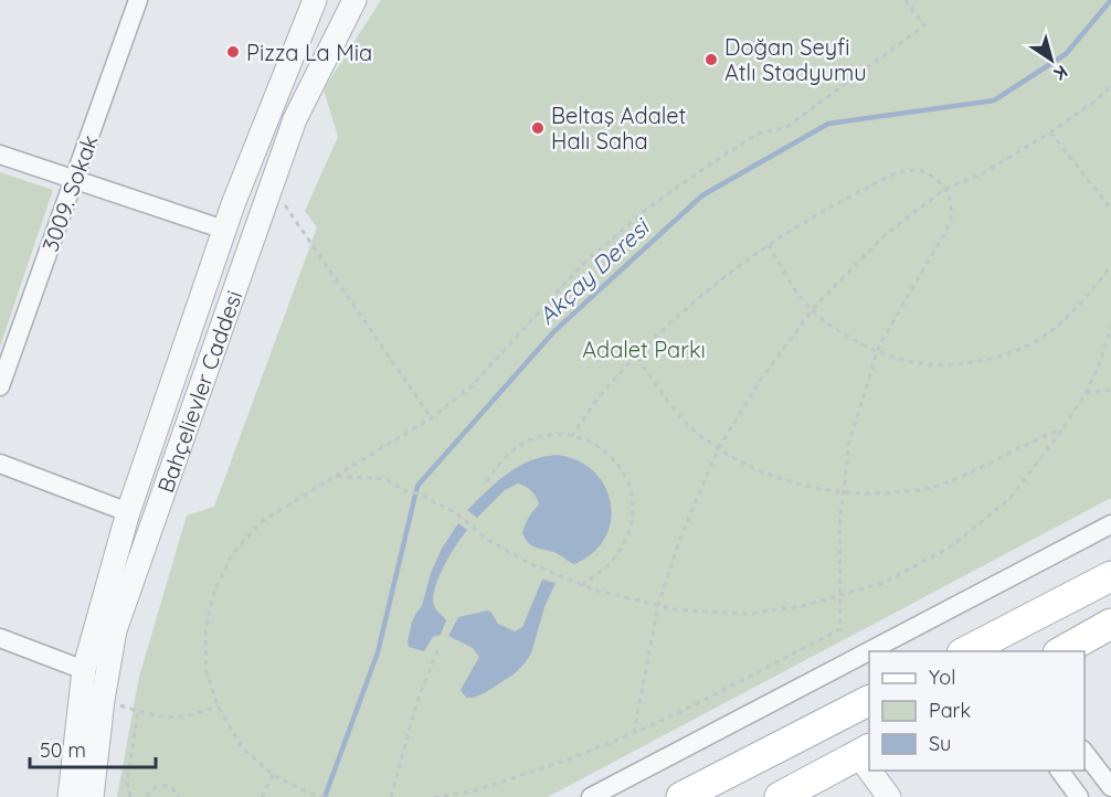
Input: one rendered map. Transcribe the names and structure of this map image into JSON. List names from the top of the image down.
{
  "streets": {
    "street": ["3009. Sokak", "Bahçelievler Caddesi"]
  },
  "water": ["Akçay Deresi"],
  "parks": ["Adalet Parkı"],
  "places": ["Pizza La Mia", "Doğan Seyfi Atlı Stadyumu", "Beltaş Adalet Halı Saha"],
  "legend": ["Yol", "Park", "Su"],
  "scale_bar": "50 m",
  "north": "bottom right"
}
